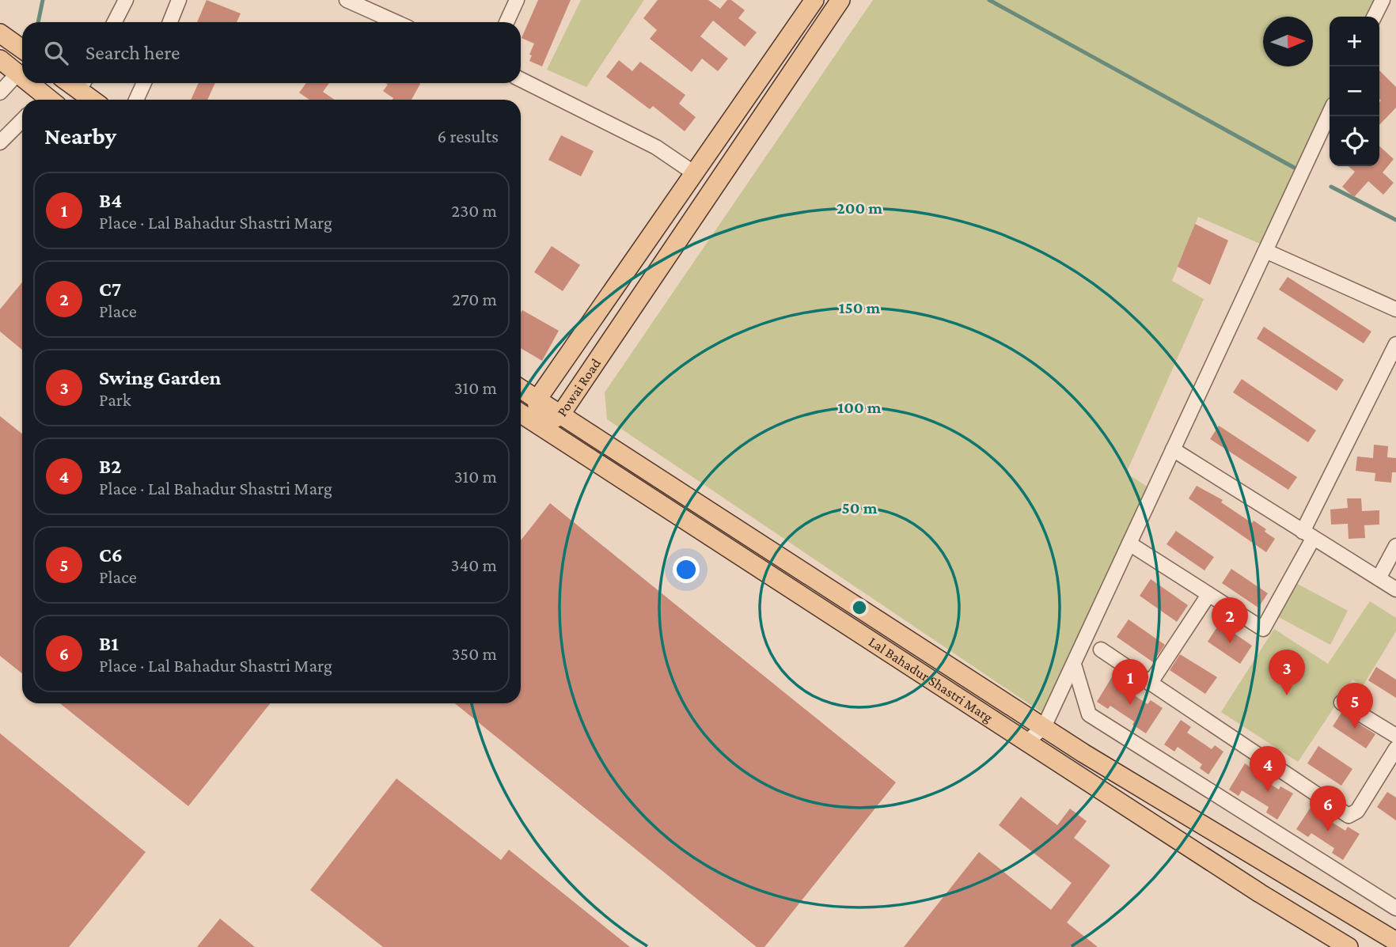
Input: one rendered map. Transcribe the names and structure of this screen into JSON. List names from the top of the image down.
{
  "streets": {
    "main road": ["Powai Road", "Lal Bahadur Shastri Marg"]
  },
  "crossings": [
    ["Powai Road", "Lal Bahadur Shastri Marg"]
  ],
  "north": "right",
  "page": {
    "map_buttons": ["+", "−"],
    "search": "Search here",
    "heading": ["Nearby", "6 results"],
    "list": [
      {
        "mark": "1",
        "name": "B4",
        "note": "Place · Lal Bahadur Shastri Marg",
        "value": "230 m"
      },
      {
        "mark": "2",
        "name": "C7",
        "note": "Place",
        "value": "270 m"
      },
      {
        "mark": "3",
        "name": "Swing Garden",
        "note": "Park",
        "value": "310 m"
      },
      {
        "mark": "4",
        "name": "B2",
        "note": "Place · Lal Bahadur Shastri Marg",
        "value": "310 m"
      },
      {
        "mark": "5",
        "name": "C6",
        "note": "Place",
        "value": "340 m"
      },
      {
        "mark": "6",
        "name": "B1",
        "note": "Place · Lal Bahadur Shastri Marg",
        "value": "350 m"
      }
    ],
    "pins": [
      "2",
      "3",
      "1",
      "5",
      "4",
      "6"
    ]
  },
  "rings": [
    "200 m",
    "150 m",
    "100 m",
    "50 m"
  ]
}
